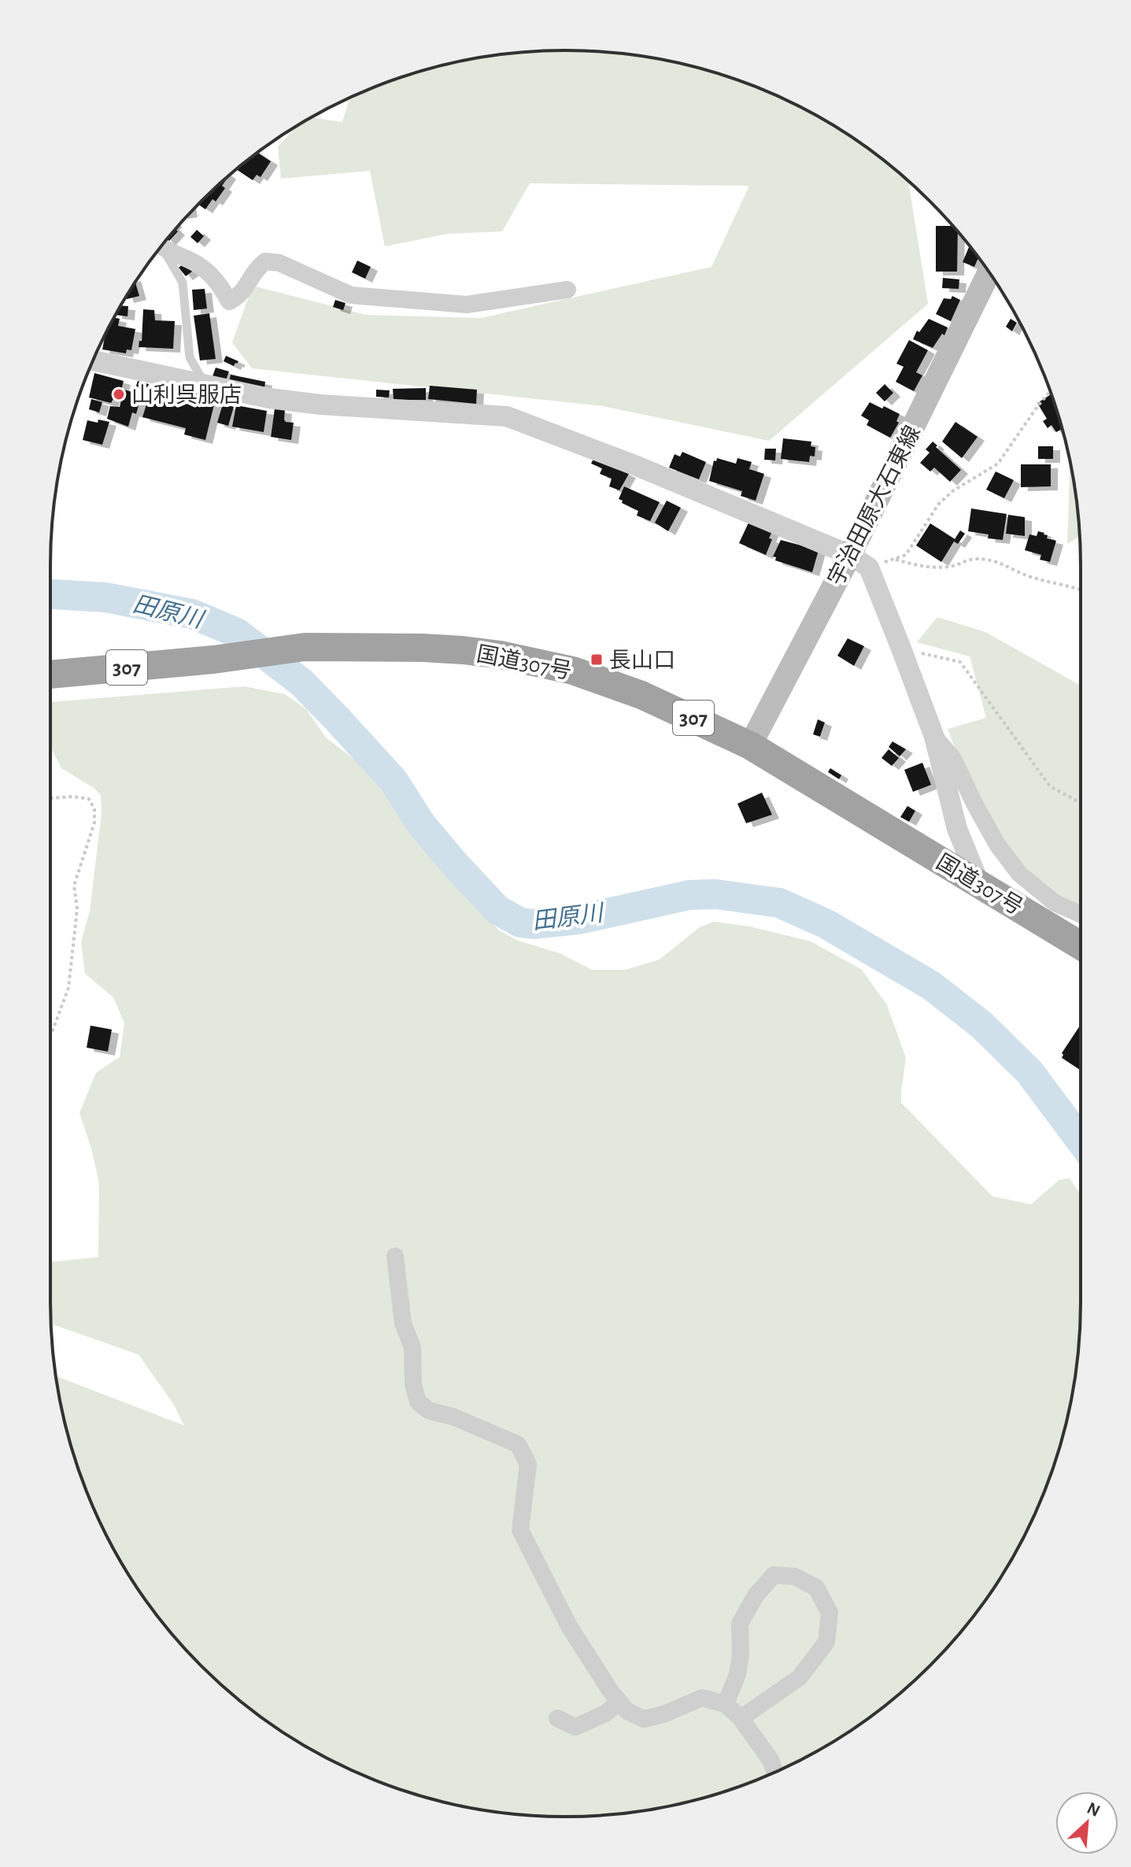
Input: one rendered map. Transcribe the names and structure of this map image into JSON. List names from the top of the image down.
{
  "streets": {
    "highway": ["国道307号", "307"],
    "main road": ["宇治田原大石東線"]
  },
  "crossings": [
    ["宇治田原大石東線", "国道307号"]
  ],
  "water": ["田原川"],
  "places": {
    "other": ["山利呉服店"],
    "transit": ["長山口"]
  },
  "north": "top right"
}
